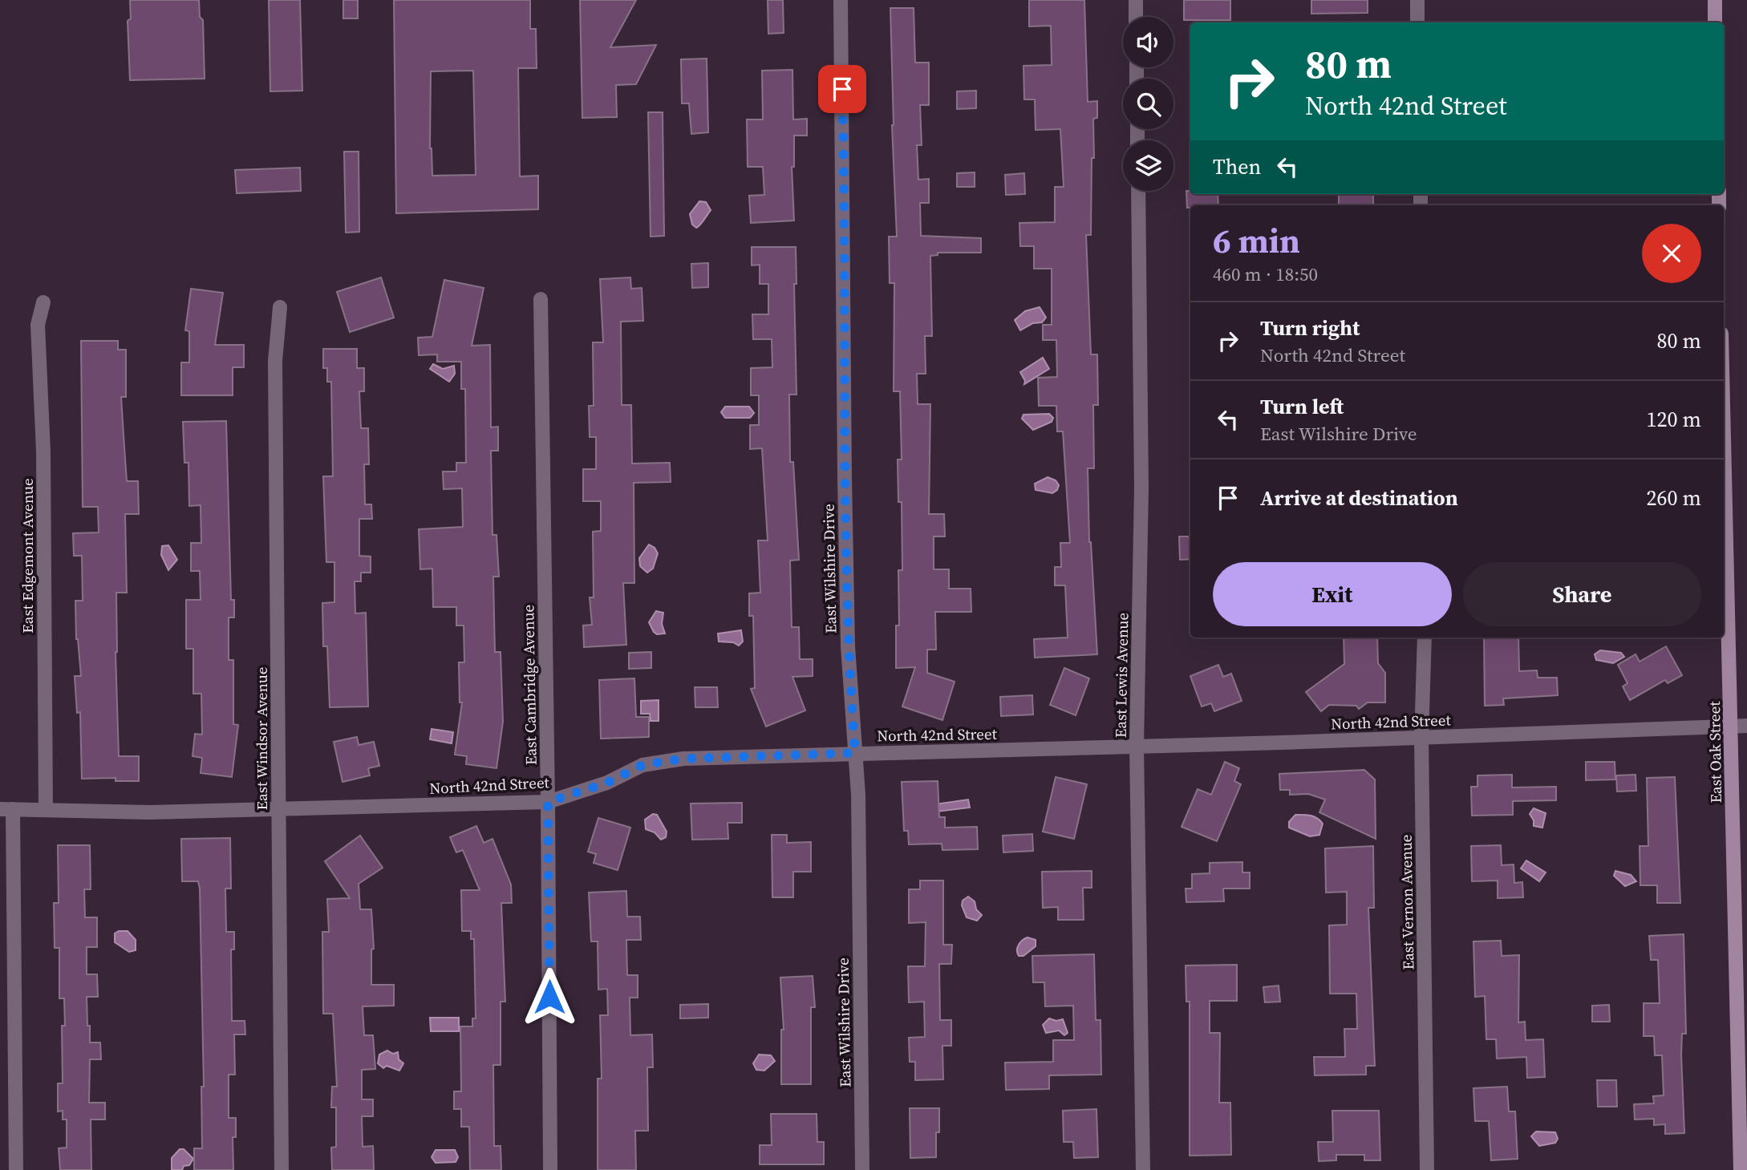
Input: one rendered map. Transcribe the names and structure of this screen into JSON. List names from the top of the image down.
{
  "streets": {
    "street": [
      "East Edgemont Avenue",
      "East Wilshire Drive",
      "East Lewis Avenue",
      "East Cambridge Avenue",
      "North 42nd Street",
      "East Windsor Avenue",
      "East Oak Street",
      "East Vernon Avenue"
    ]
  },
  "crossings": [
    ["East Edgemont Avenue", "North 42nd Street"],
    ["East Wilshire Drive", "North 42nd Street"],
    ["East Lewis Avenue", "North 42nd Street"],
    ["East Cambridge Avenue", "North 42nd Street"],
    ["North 42nd Street", "East Windsor Avenue"],
    ["North 42nd Street", "East Oak Street"],
    ["North 42nd Street", "East Vernon Avenue"]
  ],
  "page": {
    "turn": ["80 m", "North 42nd Street"],
    "then": "Then",
    "heading": ["6 min", "460 m · 18:50"],
    "list": [
      {
        "name": "Turn right",
        "note": "North 42nd Street",
        "value": "80 m"
      },
      {
        "name": "Turn left",
        "note": "East Wilshire Drive",
        "value": "120 m"
      },
      {
        "name": "Arrive at destination",
        "value": "260 m"
      }
    ],
    "buttons": ["Exit", "Share"]
  }
}
